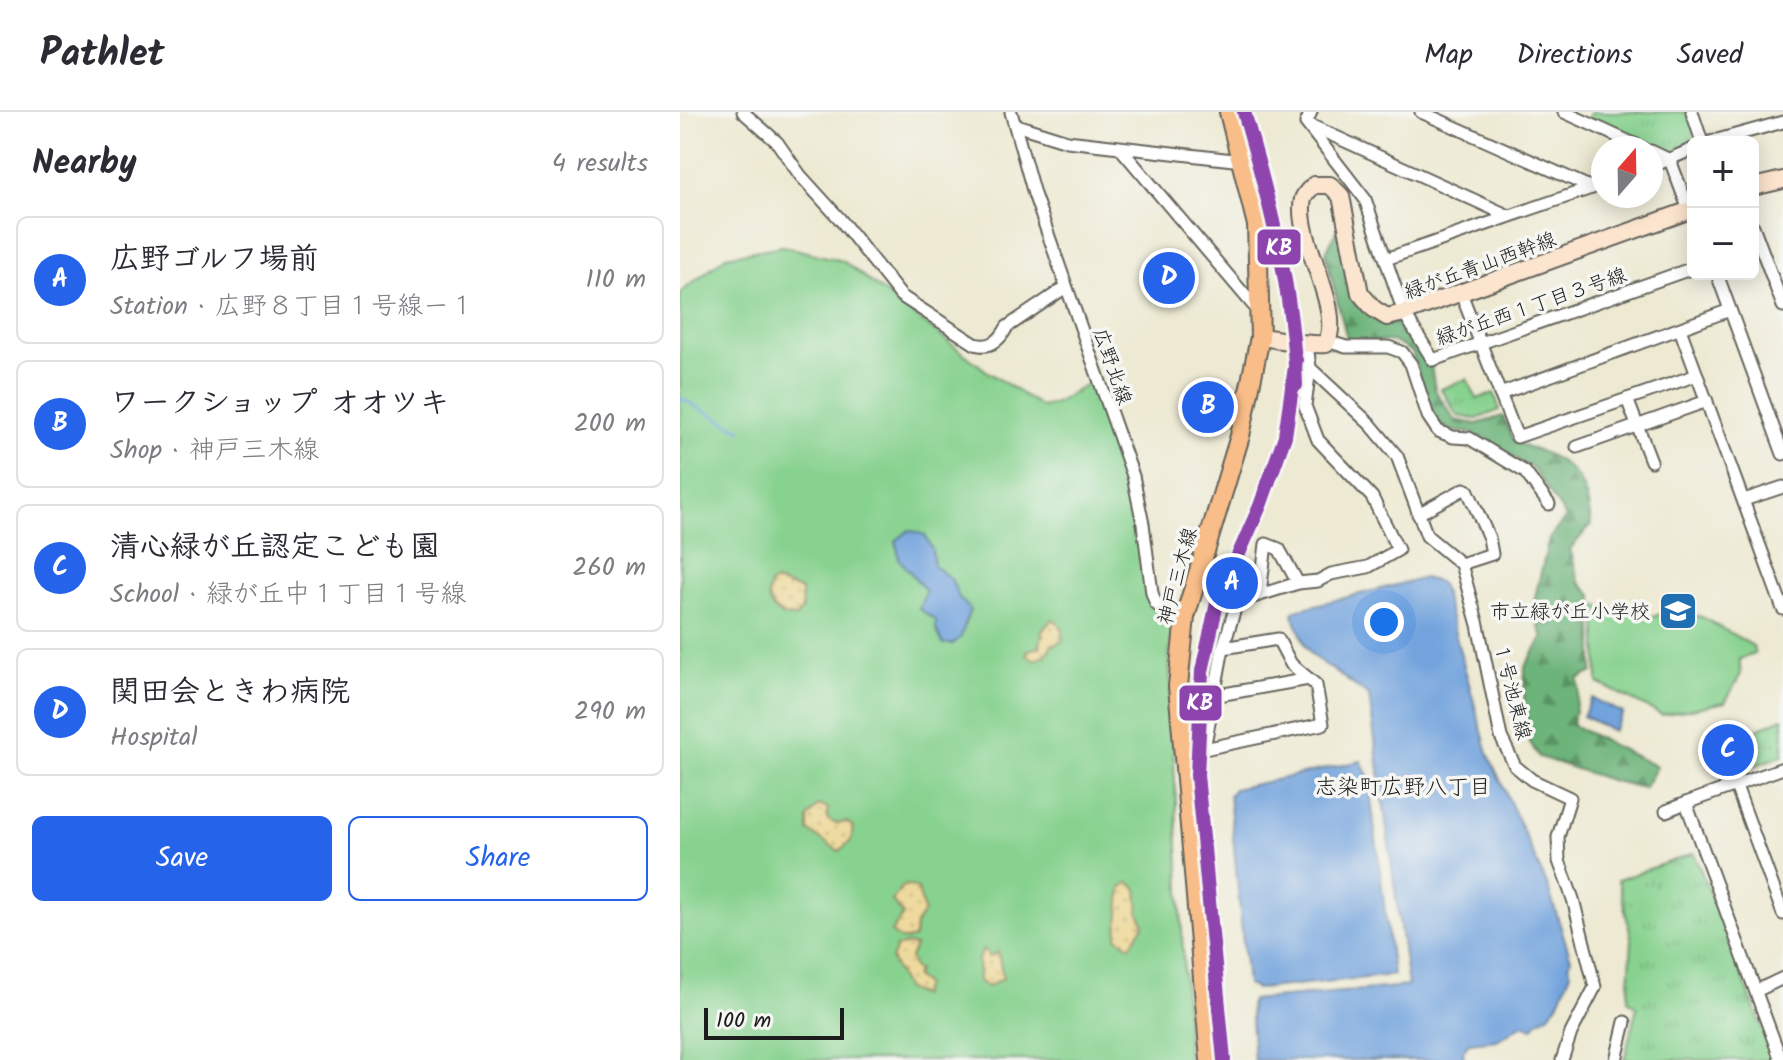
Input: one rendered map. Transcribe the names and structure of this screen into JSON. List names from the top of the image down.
{
  "streets": {
    "main road": ["神戸三木線"],
    "street": [
      "緑が丘青山西幹線",
      "緑が丘西１丁目３号線",
      "広野北線",
      "１号池東線"
    ]
  },
  "crossings": [
    ["緑が丘青山西幹線", "緑が丘西１丁目３号線"],
    ["広野北線", "神戸三木線"]
  ],
  "districts": ["志染町広野八丁目"],
  "places": {
    "school or university": ["市立緑が丘小学校"]
  },
  "lines": ["transit line KB"],
  "scale_bar": "100 m",
  "north": "top",
  "page": {
    "header": "Pathlet",
    "nav": ["Map", "Directions", "Saved"],
    "heading": ["Nearby", "4 results"],
    "map_buttons": ["+", "−"],
    "list": [
      {
        "mark": "A",
        "name": "広野ゴルフ場前",
        "note": "Station · 広野８丁目１号線ー１",
        "value": "110 m"
      },
      {
        "mark": "B",
        "name": "ワークショップ オオツキ",
        "note": "Shop · 神戸三木線",
        "value": "200 m"
      },
      {
        "mark": "C",
        "name": "清心緑が丘認定こども園",
        "note": "School · 緑が丘中１丁目１号線",
        "value": "260 m"
      },
      {
        "mark": "D",
        "name": "関田会ときわ病院",
        "note": "Hospital",
        "value": "290 m"
      }
    ],
    "pins": [
      "D",
      "B",
      "A",
      "C"
    ],
    "buttons": ["Save", "Share"],
    "scale": "100 m"
  }
}
